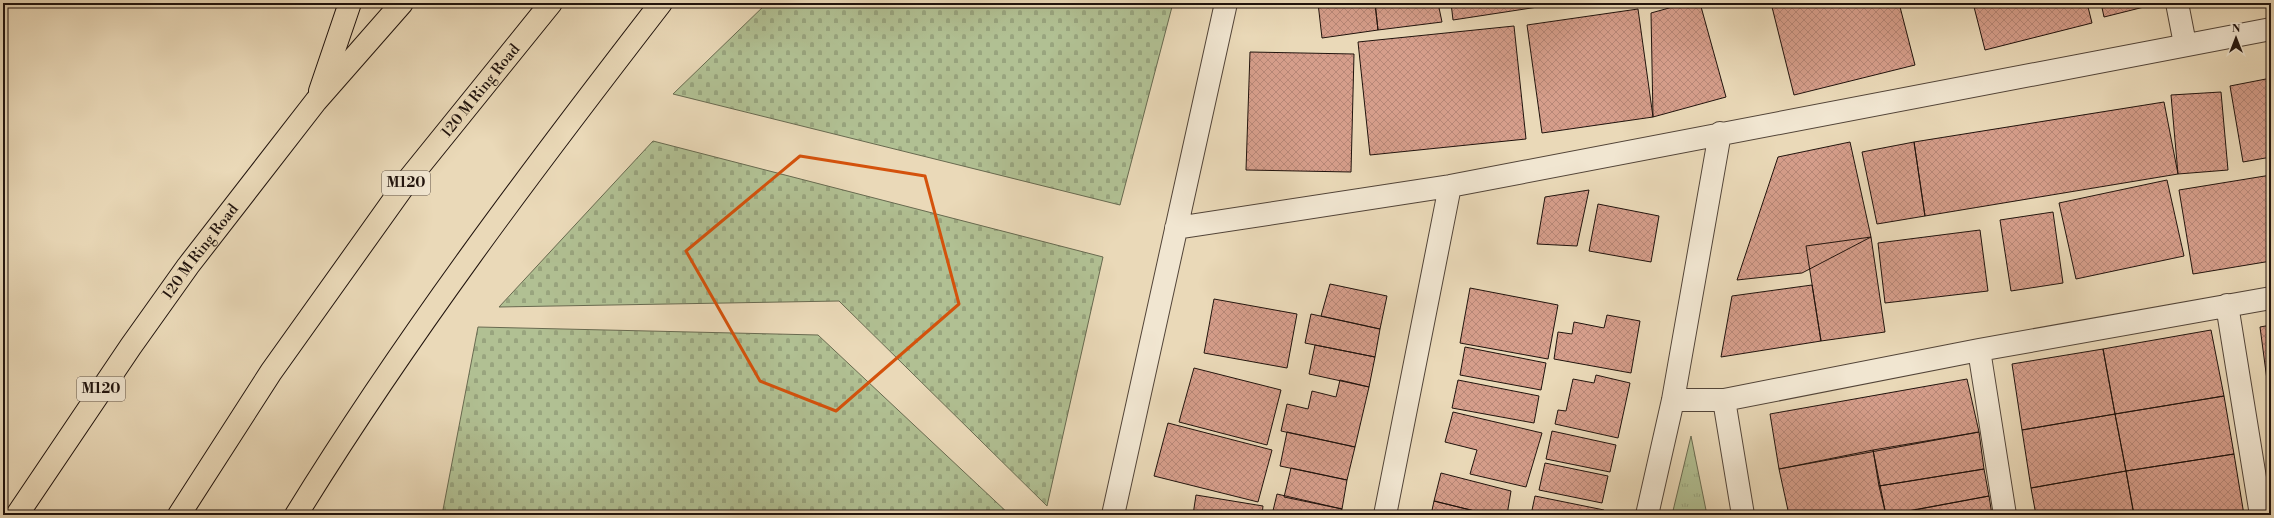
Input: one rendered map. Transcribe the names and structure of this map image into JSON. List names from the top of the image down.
{
  "streets": {
    "highway": ["120 M Ring Road", "M120"]
  },
  "north": "top"
}
